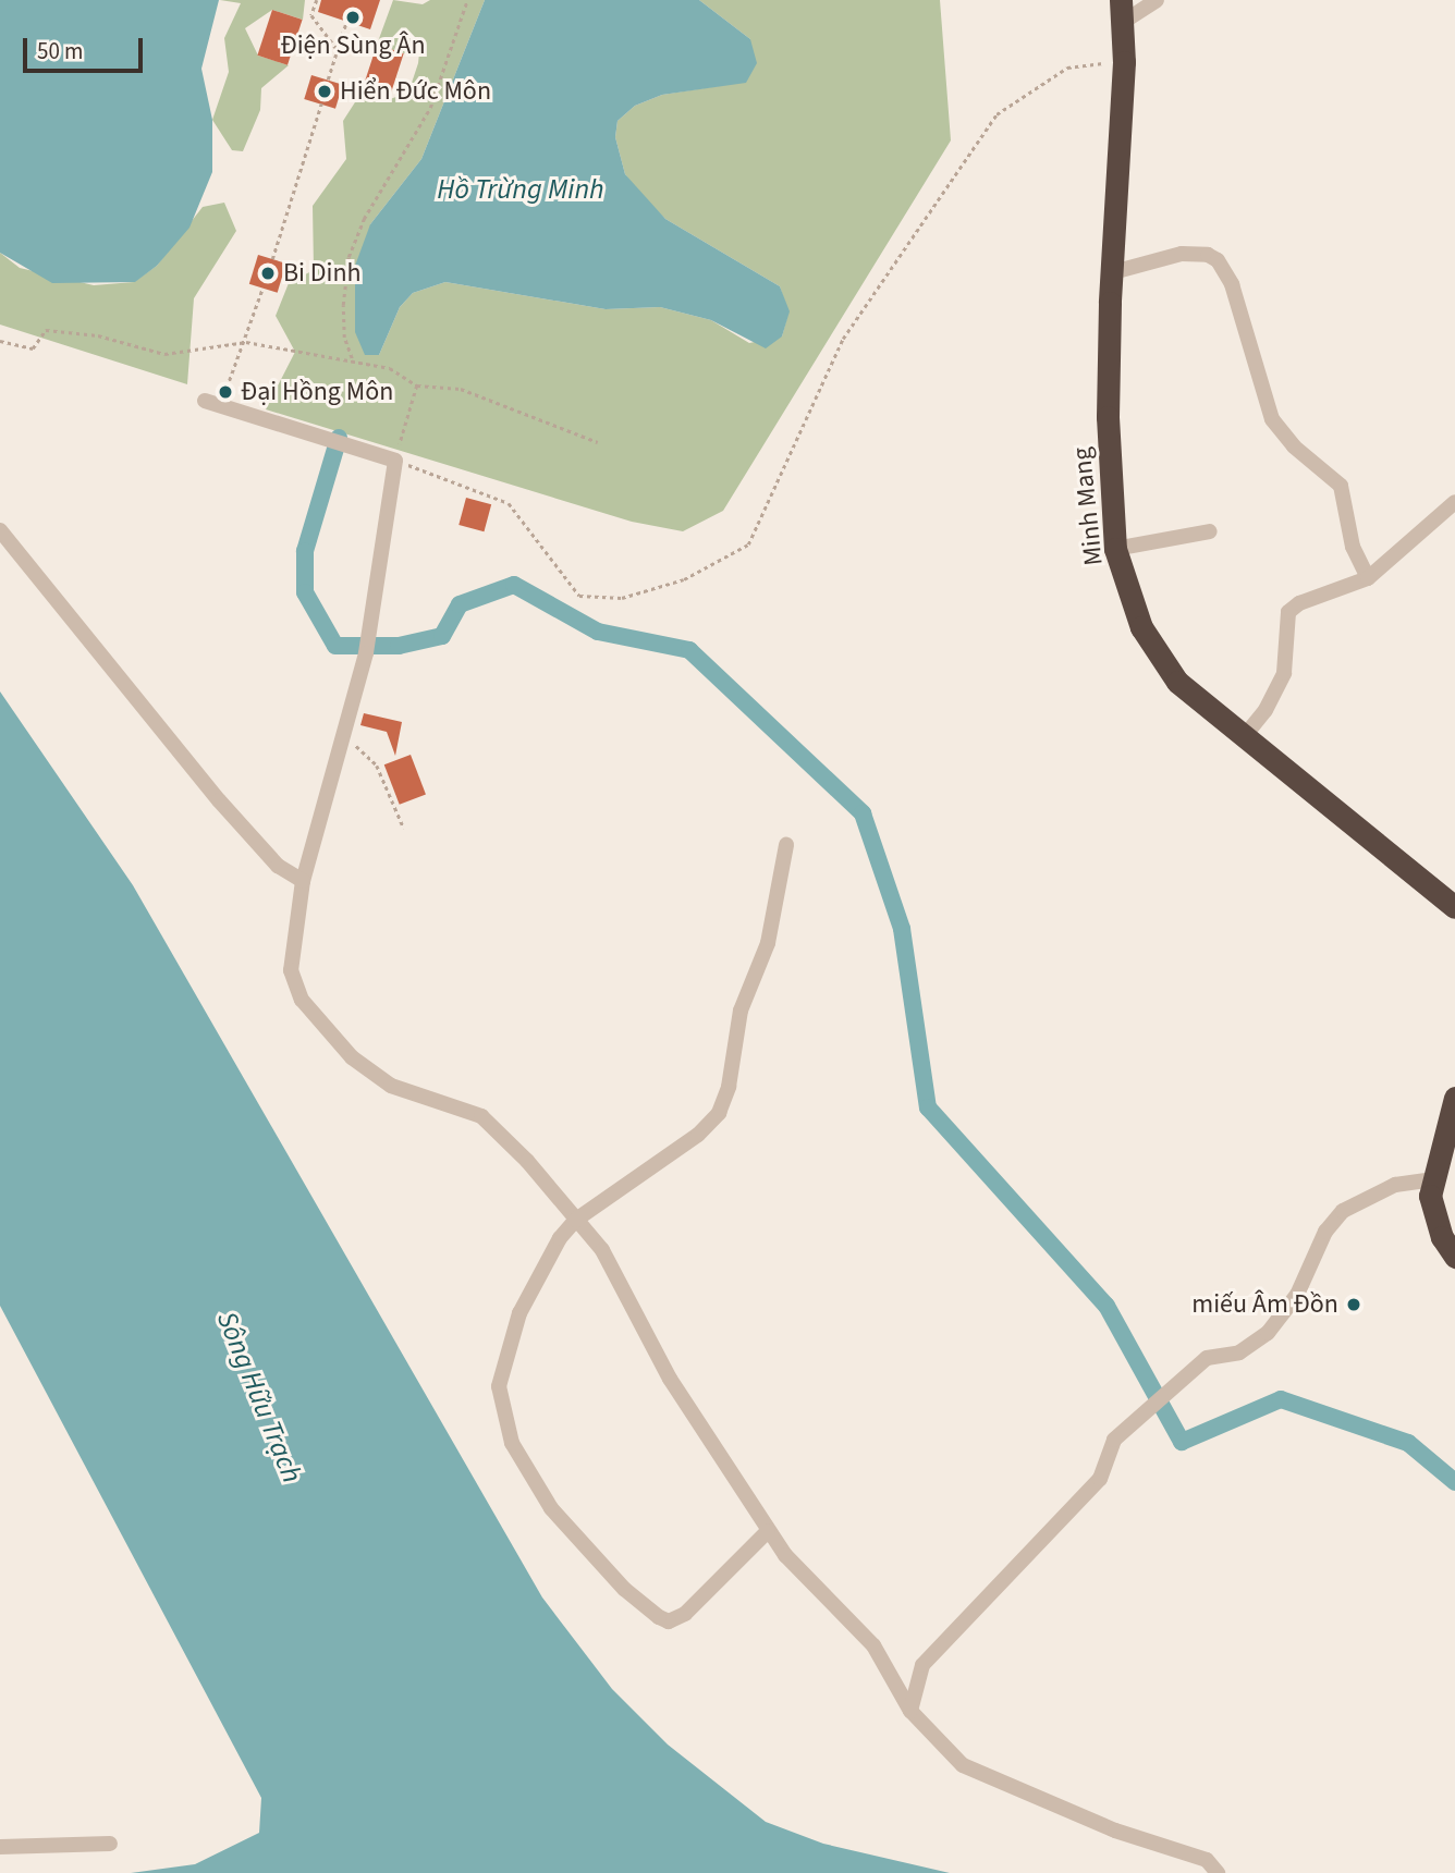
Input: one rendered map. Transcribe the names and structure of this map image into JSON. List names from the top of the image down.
{
  "streets": {
    "highway": ["Minh Mang"]
  },
  "water": ["Hồ Trừng Minh", "Sông Hữu Trạch"],
  "places": [
    "Điện Sùng Ân",
    "Hiển Đức Môn",
    "Bi Dinh",
    "Đại Hồng Môn",
    "miếu Âm Đồn"
  ],
  "scale_bar": "50 m"
}
